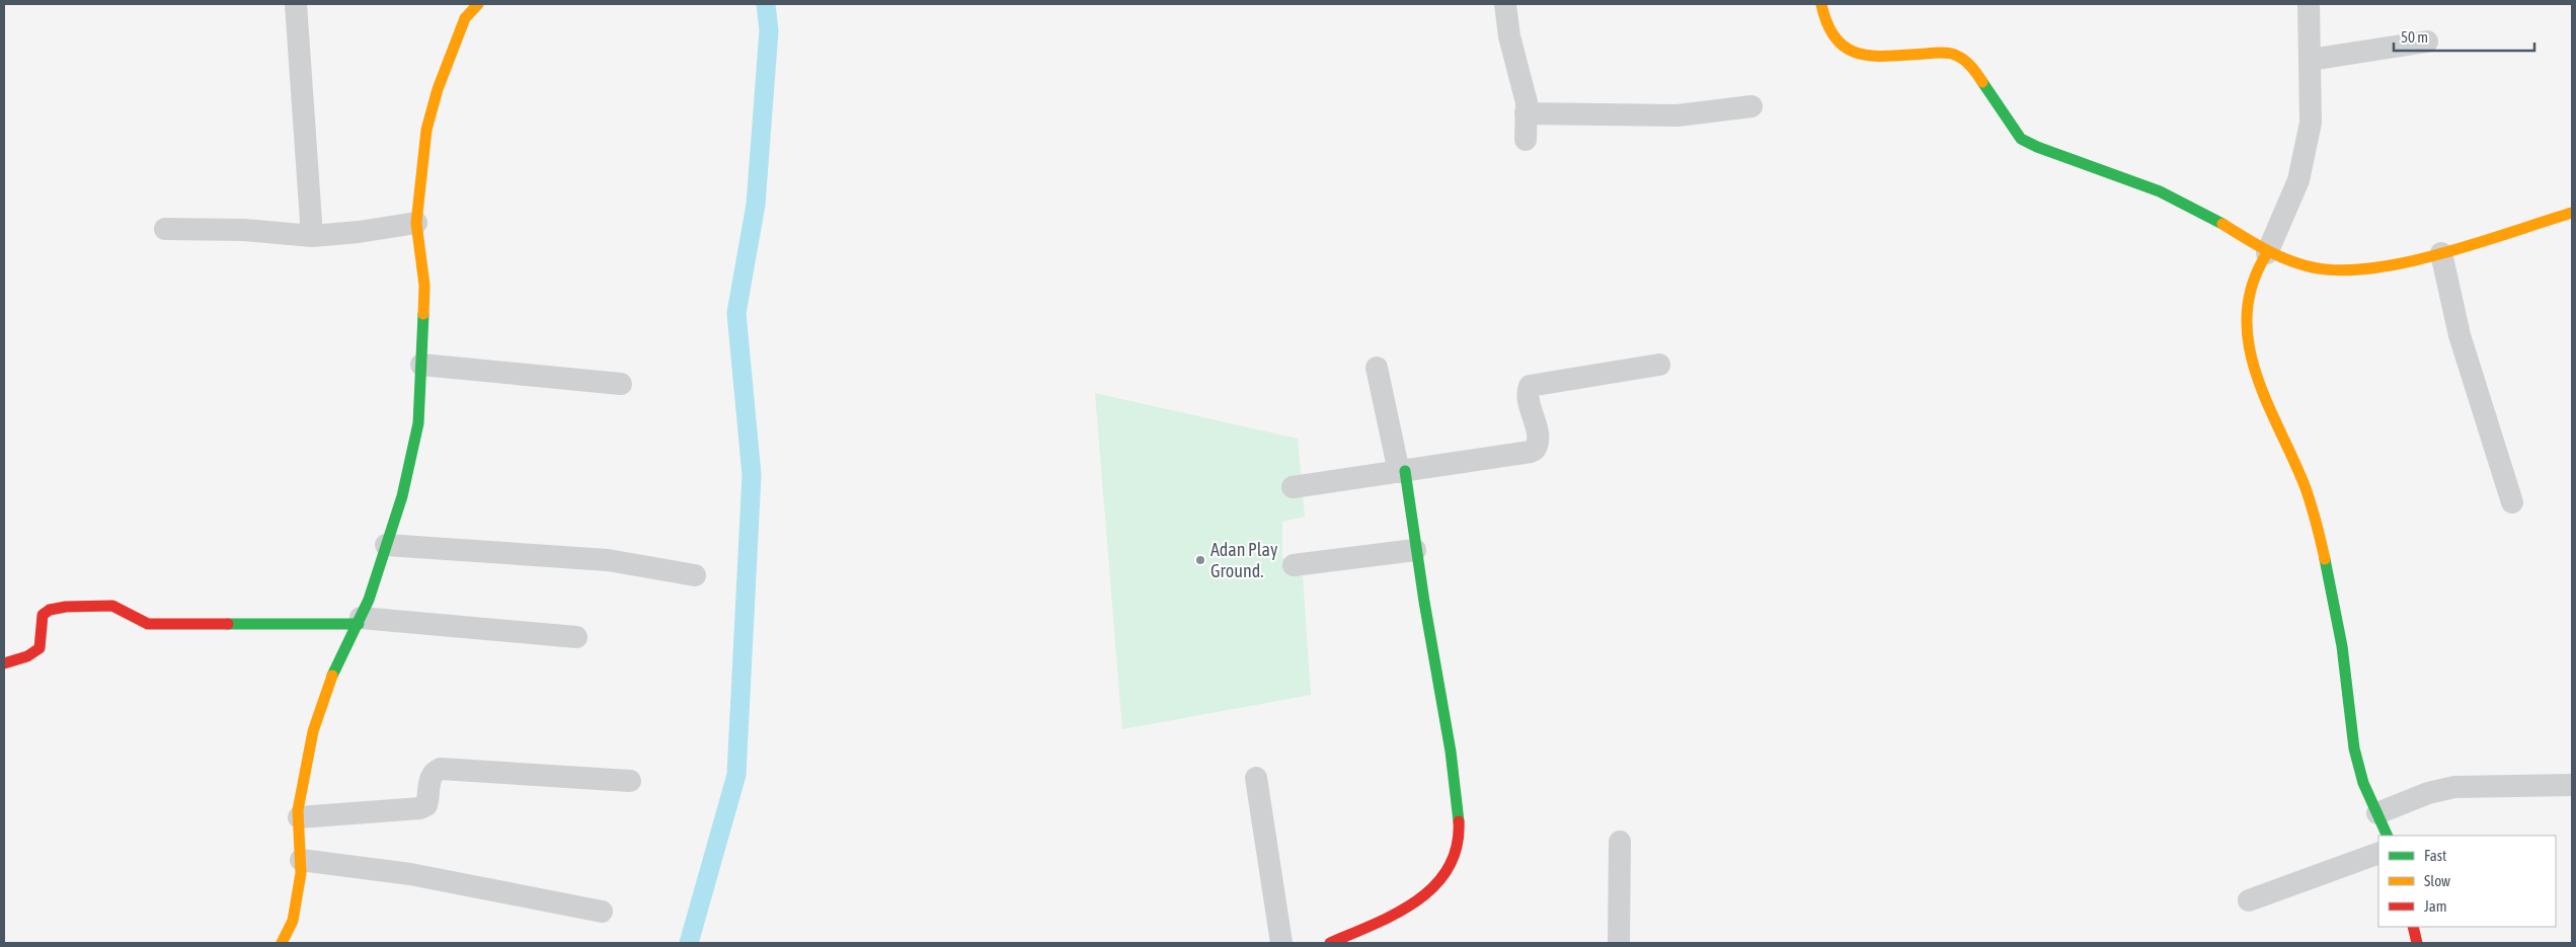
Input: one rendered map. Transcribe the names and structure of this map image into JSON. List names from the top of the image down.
{
  "places": ["Adan Play Ground."],
  "legend": ["Fast", "Slow", "Jam"],
  "scale_bar": "50 m"
}
